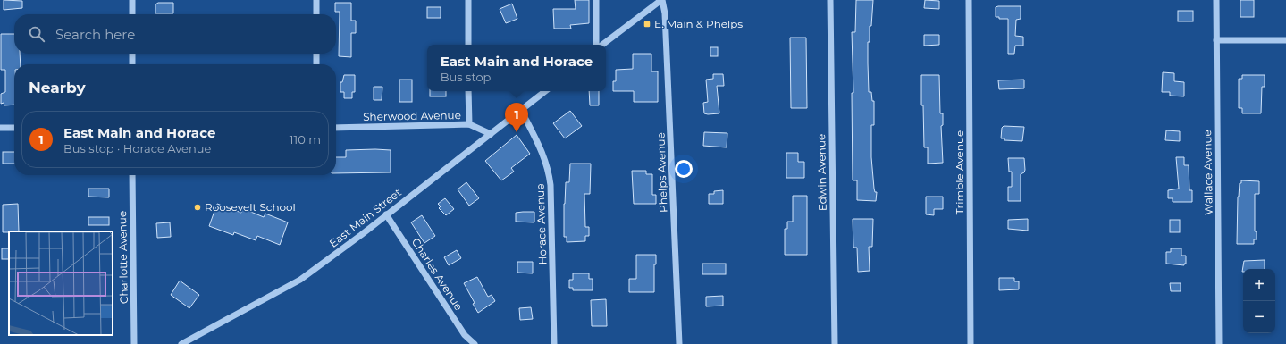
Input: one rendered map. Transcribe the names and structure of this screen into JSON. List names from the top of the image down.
{
  "streets": {
    "street": [
      "Sherwood Avenue",
      "Phelps Avenue",
      "Edwin Avenue",
      "Trimble Avenue",
      "Wallace Avenue",
      "East Main Street",
      "Horace Avenue",
      "Charlotte Avenue",
      "Charles Avenue"
    ]
  },
  "crossings": [
    ["Sherwood Avenue", "East Main Street"],
    ["East Main Street", "Horace Avenue"],
    ["East Main Street", "Charles Avenue"]
  ],
  "places": {
    "transit": ["E. Main & Phelps"],
    "other": ["Roosevelt School"]
  },
  "page": {
    "search": "Search here",
    "popup": ["East Main and Horace", "Bus stop"],
    "heading": "Nearby",
    "pins": "1",
    "list": [
      {
        "mark": "1",
        "name": "East Main and Horace",
        "note": "Bus stop · Horace Avenue",
        "value": "110 m"
      }
    ],
    "map_buttons": ["+", "−"]
  }
}
